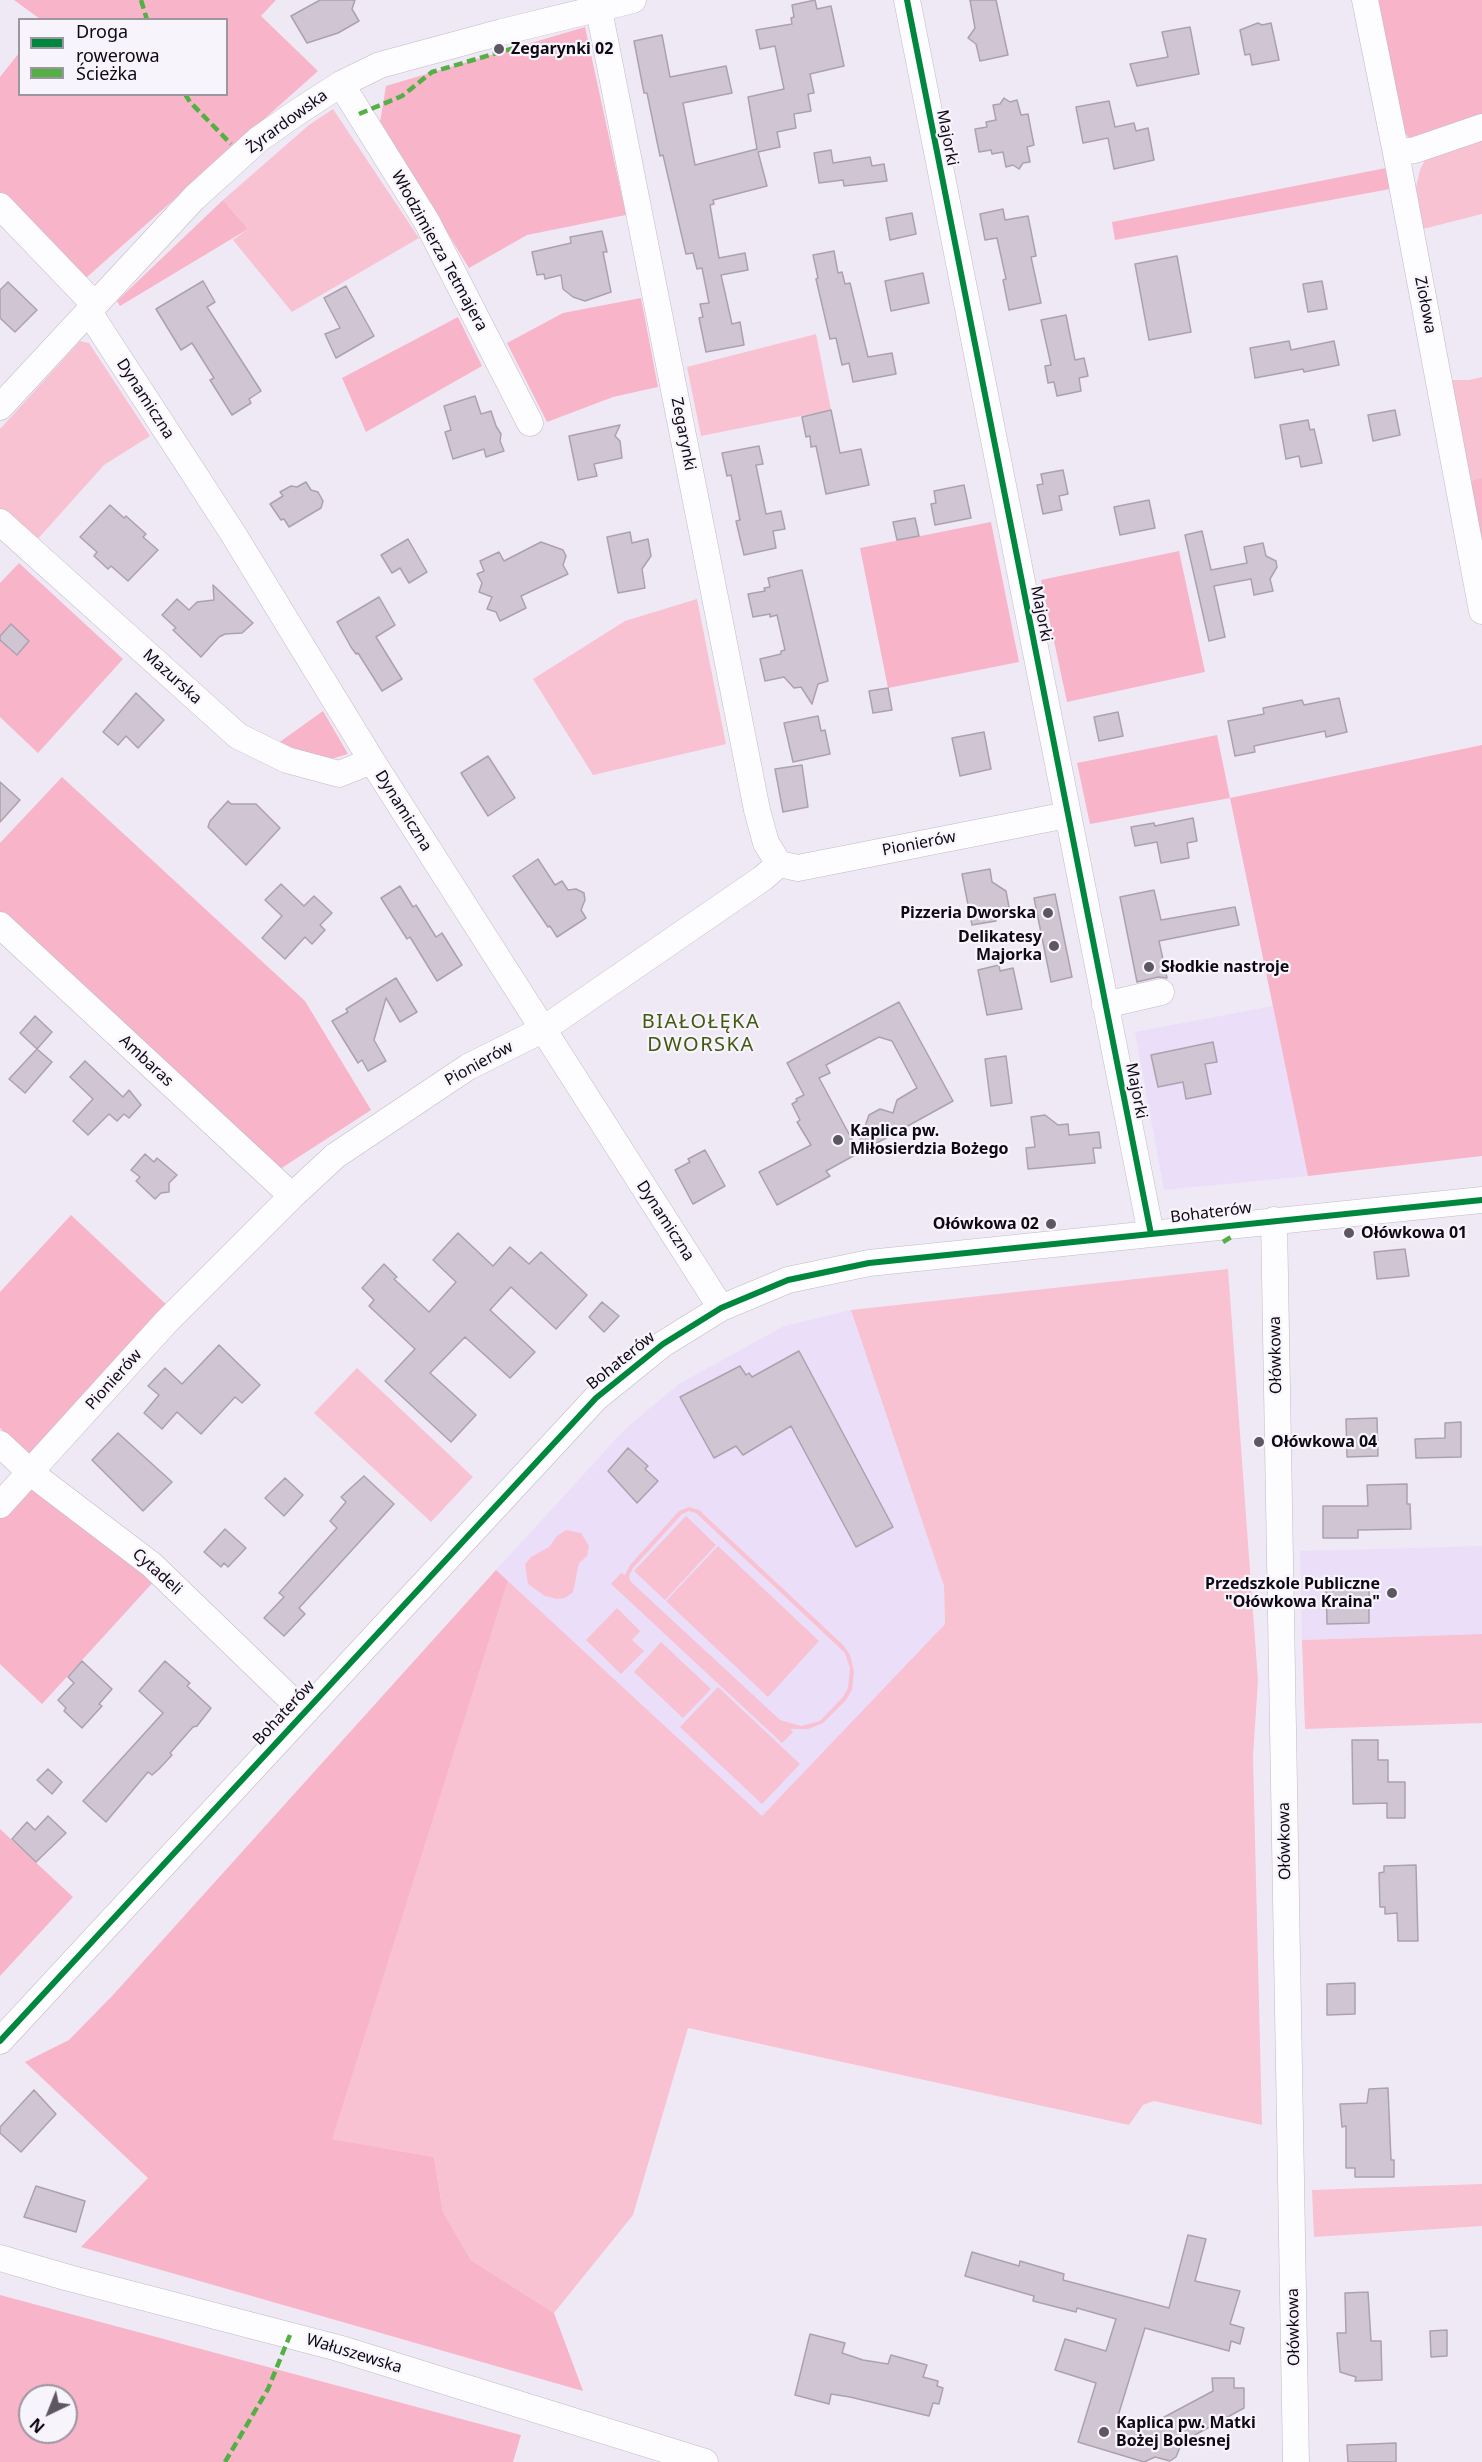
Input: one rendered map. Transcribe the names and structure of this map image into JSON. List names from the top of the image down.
{
  "streets": {
    "street": [
      "Żyrardowska",
      "Majorki",
      "Włodzimierza Tetmajera",
      "Ziołowa",
      "Dynamiczna",
      "Zegarynki",
      "Mazurska",
      "Pionierów",
      "Ambaras",
      "Bohaterów",
      "Ołówkowa",
      "Cytadeli",
      "Wałuszewska"
    ]
  },
  "crossings": [
    ["Żyrardowska", "Włodzimierza Tetmajera"],
    ["Żyrardowska", "Dynamiczna"],
    ["Żyrardowska", "Zegarynki"],
    ["Majorki", "Pionierów"],
    ["Majorki", "Bohaterów"],
    ["Dynamiczna", "Mazurska"],
    ["Dynamiczna", "Pionierów"],
    ["Dynamiczna", "Bohaterów"],
    ["Zegarynki", "Pionierów"],
    ["Pionierów", "Ambaras"],
    ["Pionierów", "Cytadeli"],
    ["Bohaterów", "Ołówkowa"],
    ["Bohaterów", "Cytadeli"]
  ],
  "districts": ["BIAŁOŁĘKA DWORSKA"],
  "places": [
    "Zegarynki 02",
    "Pizzeria Dworska",
    "Delikatesy Majorka",
    "Słodkie nastroje",
    "Kaplica pw. Miłosierdzia Bożego",
    "Ołówkowa 02",
    "Ołówkowa 01",
    "Ołówkowa 04",
    "Przedszkole Publiczne \"Ołówkowa Kraina\"",
    "Kaplica pw. Matki Bożej Bolesnej"
  ],
  "legend": ["Droga rowerowa", "Ścieżka"],
  "north": "bottom left"
}
